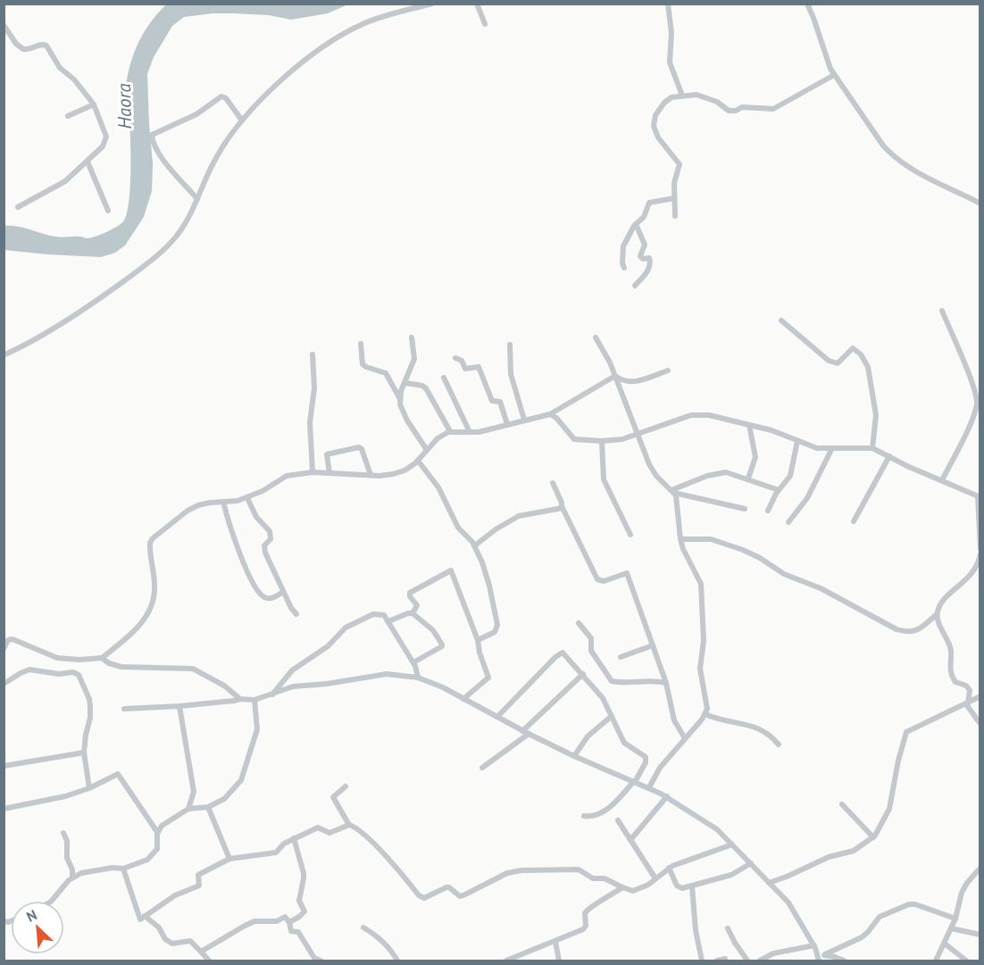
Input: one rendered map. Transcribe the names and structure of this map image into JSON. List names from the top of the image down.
{
  "water": ["Haora"],
  "north": "top left"
}
